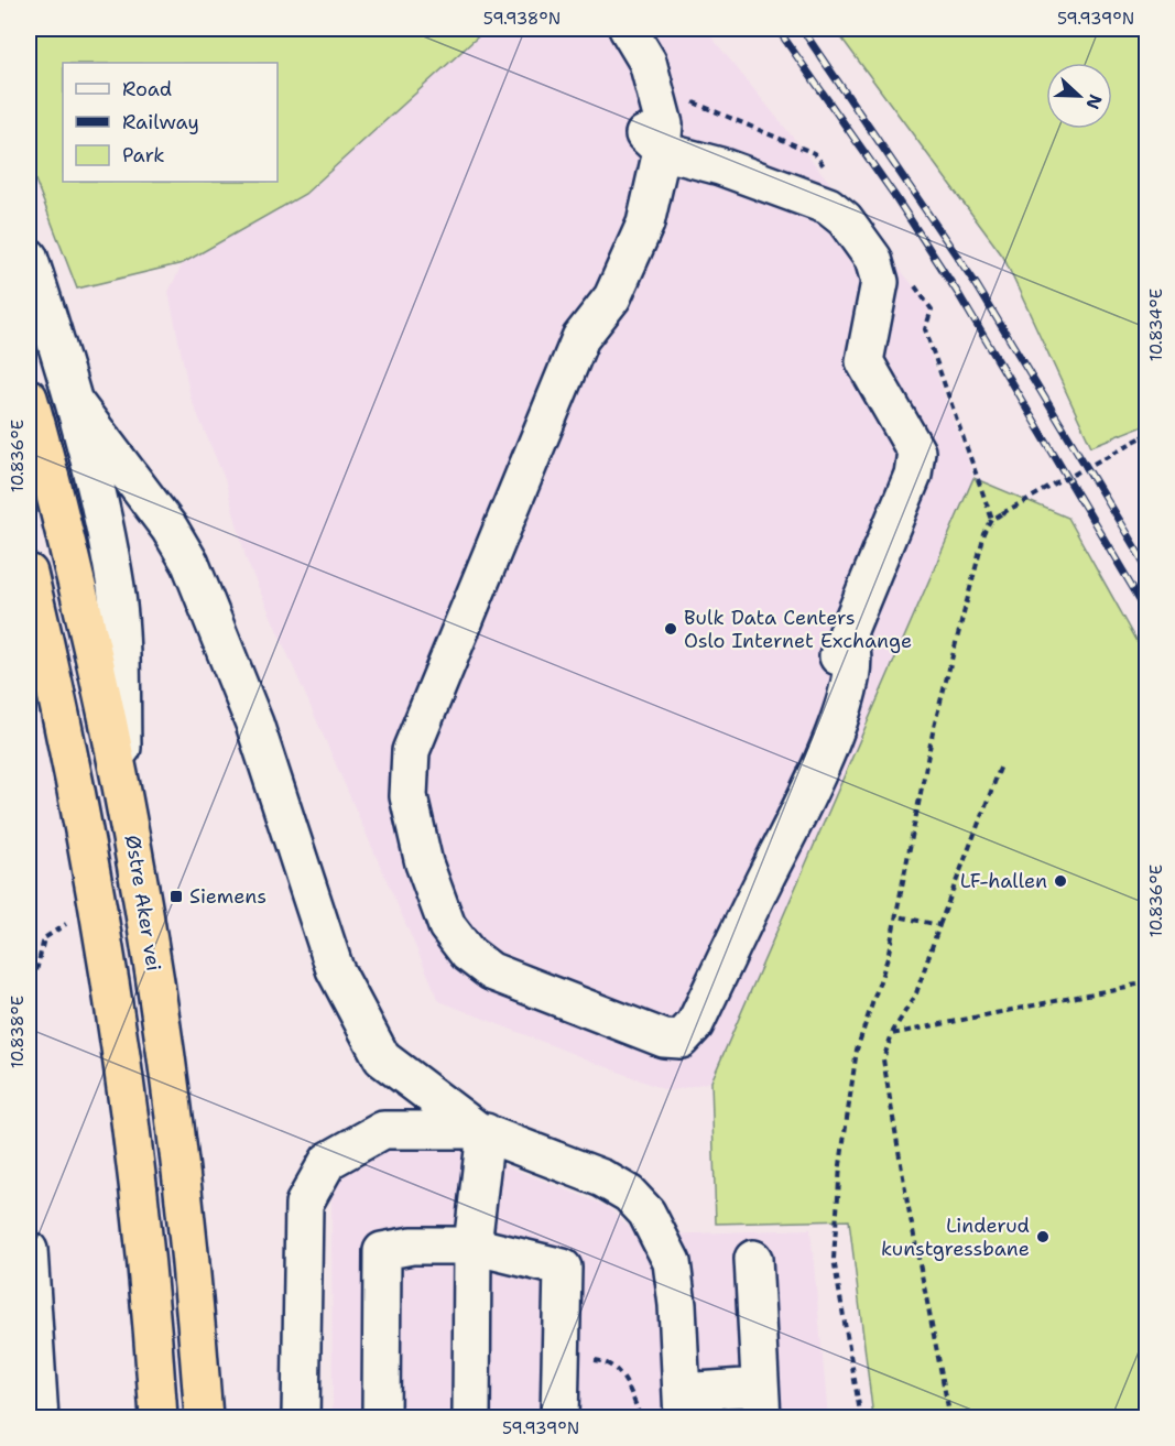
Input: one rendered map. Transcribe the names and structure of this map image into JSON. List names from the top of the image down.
{
  "streets": {
    "highway": ["Østre Aker vei"]
  },
  "places": {
    "other": ["Bulk Data Centers Oslo Internet Exchange", "LF-hallen", "Linderud kunstgressbane"],
    "transit": ["Siemens"]
  },
  "legend": ["Road", "Railway", "Park"],
  "north": "right",
  "coordinates": [
    "59.938°N",
    "59.939°N",
    "10.834°E",
    "10.836°E",
    "10.838°E"
  ]
}
